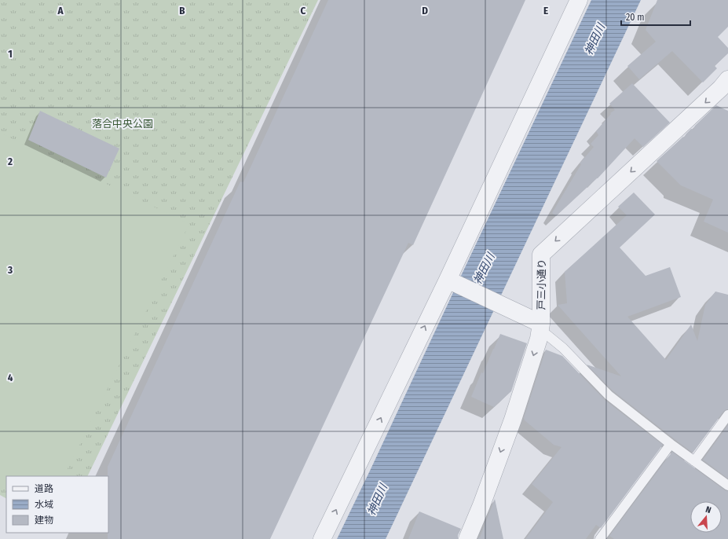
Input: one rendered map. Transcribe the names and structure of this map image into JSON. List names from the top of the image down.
{
  "streets": {
    "street": ["戸三小通り"]
  },
  "water": ["神田川"],
  "parks": ["落合中央公園"],
  "legend": ["道路", "水域", "建物"],
  "scale_bar": "20 m",
  "north": "top",
  "grid": {
    "columns": [
      "A",
      "B",
      "C",
      "D",
      "E"
    ],
    "rows": [
      "1",
      "2",
      "3",
      "4"
    ]
  }
}
